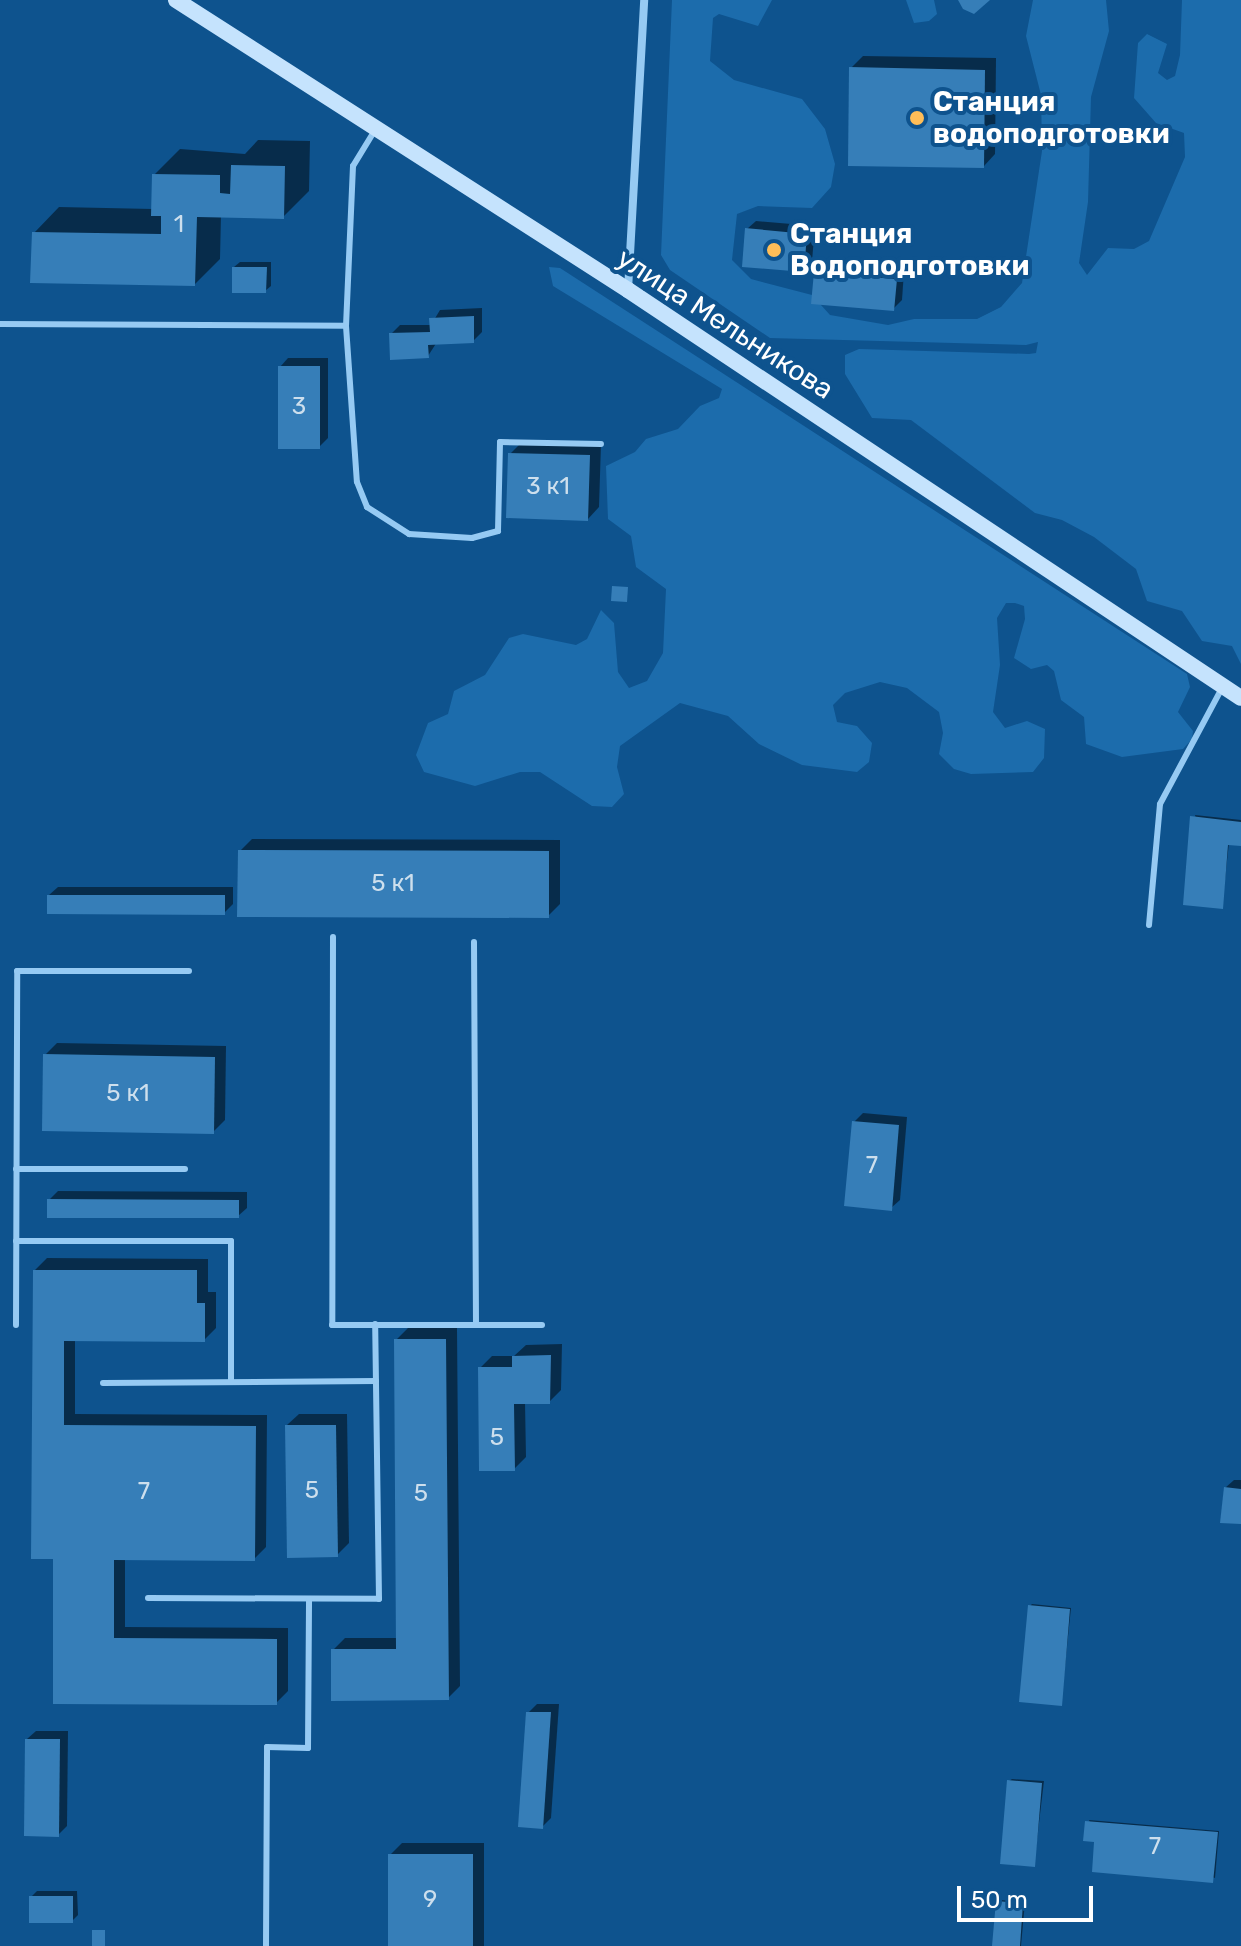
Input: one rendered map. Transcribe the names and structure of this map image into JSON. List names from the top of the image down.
{
  "streets": {
    "street": ["улица Мельникова"]
  },
  "places": ["Станция водоподготовки", "Станция Водоподготовки"],
  "house_numbers": [
    "1",
    "3",
    "3 к1",
    "5 к1",
    "5 к1",
    "7",
    "5",
    "5",
    "7",
    "5",
    "7",
    "9"
  ],
  "scale_bar": "50 m"
}
